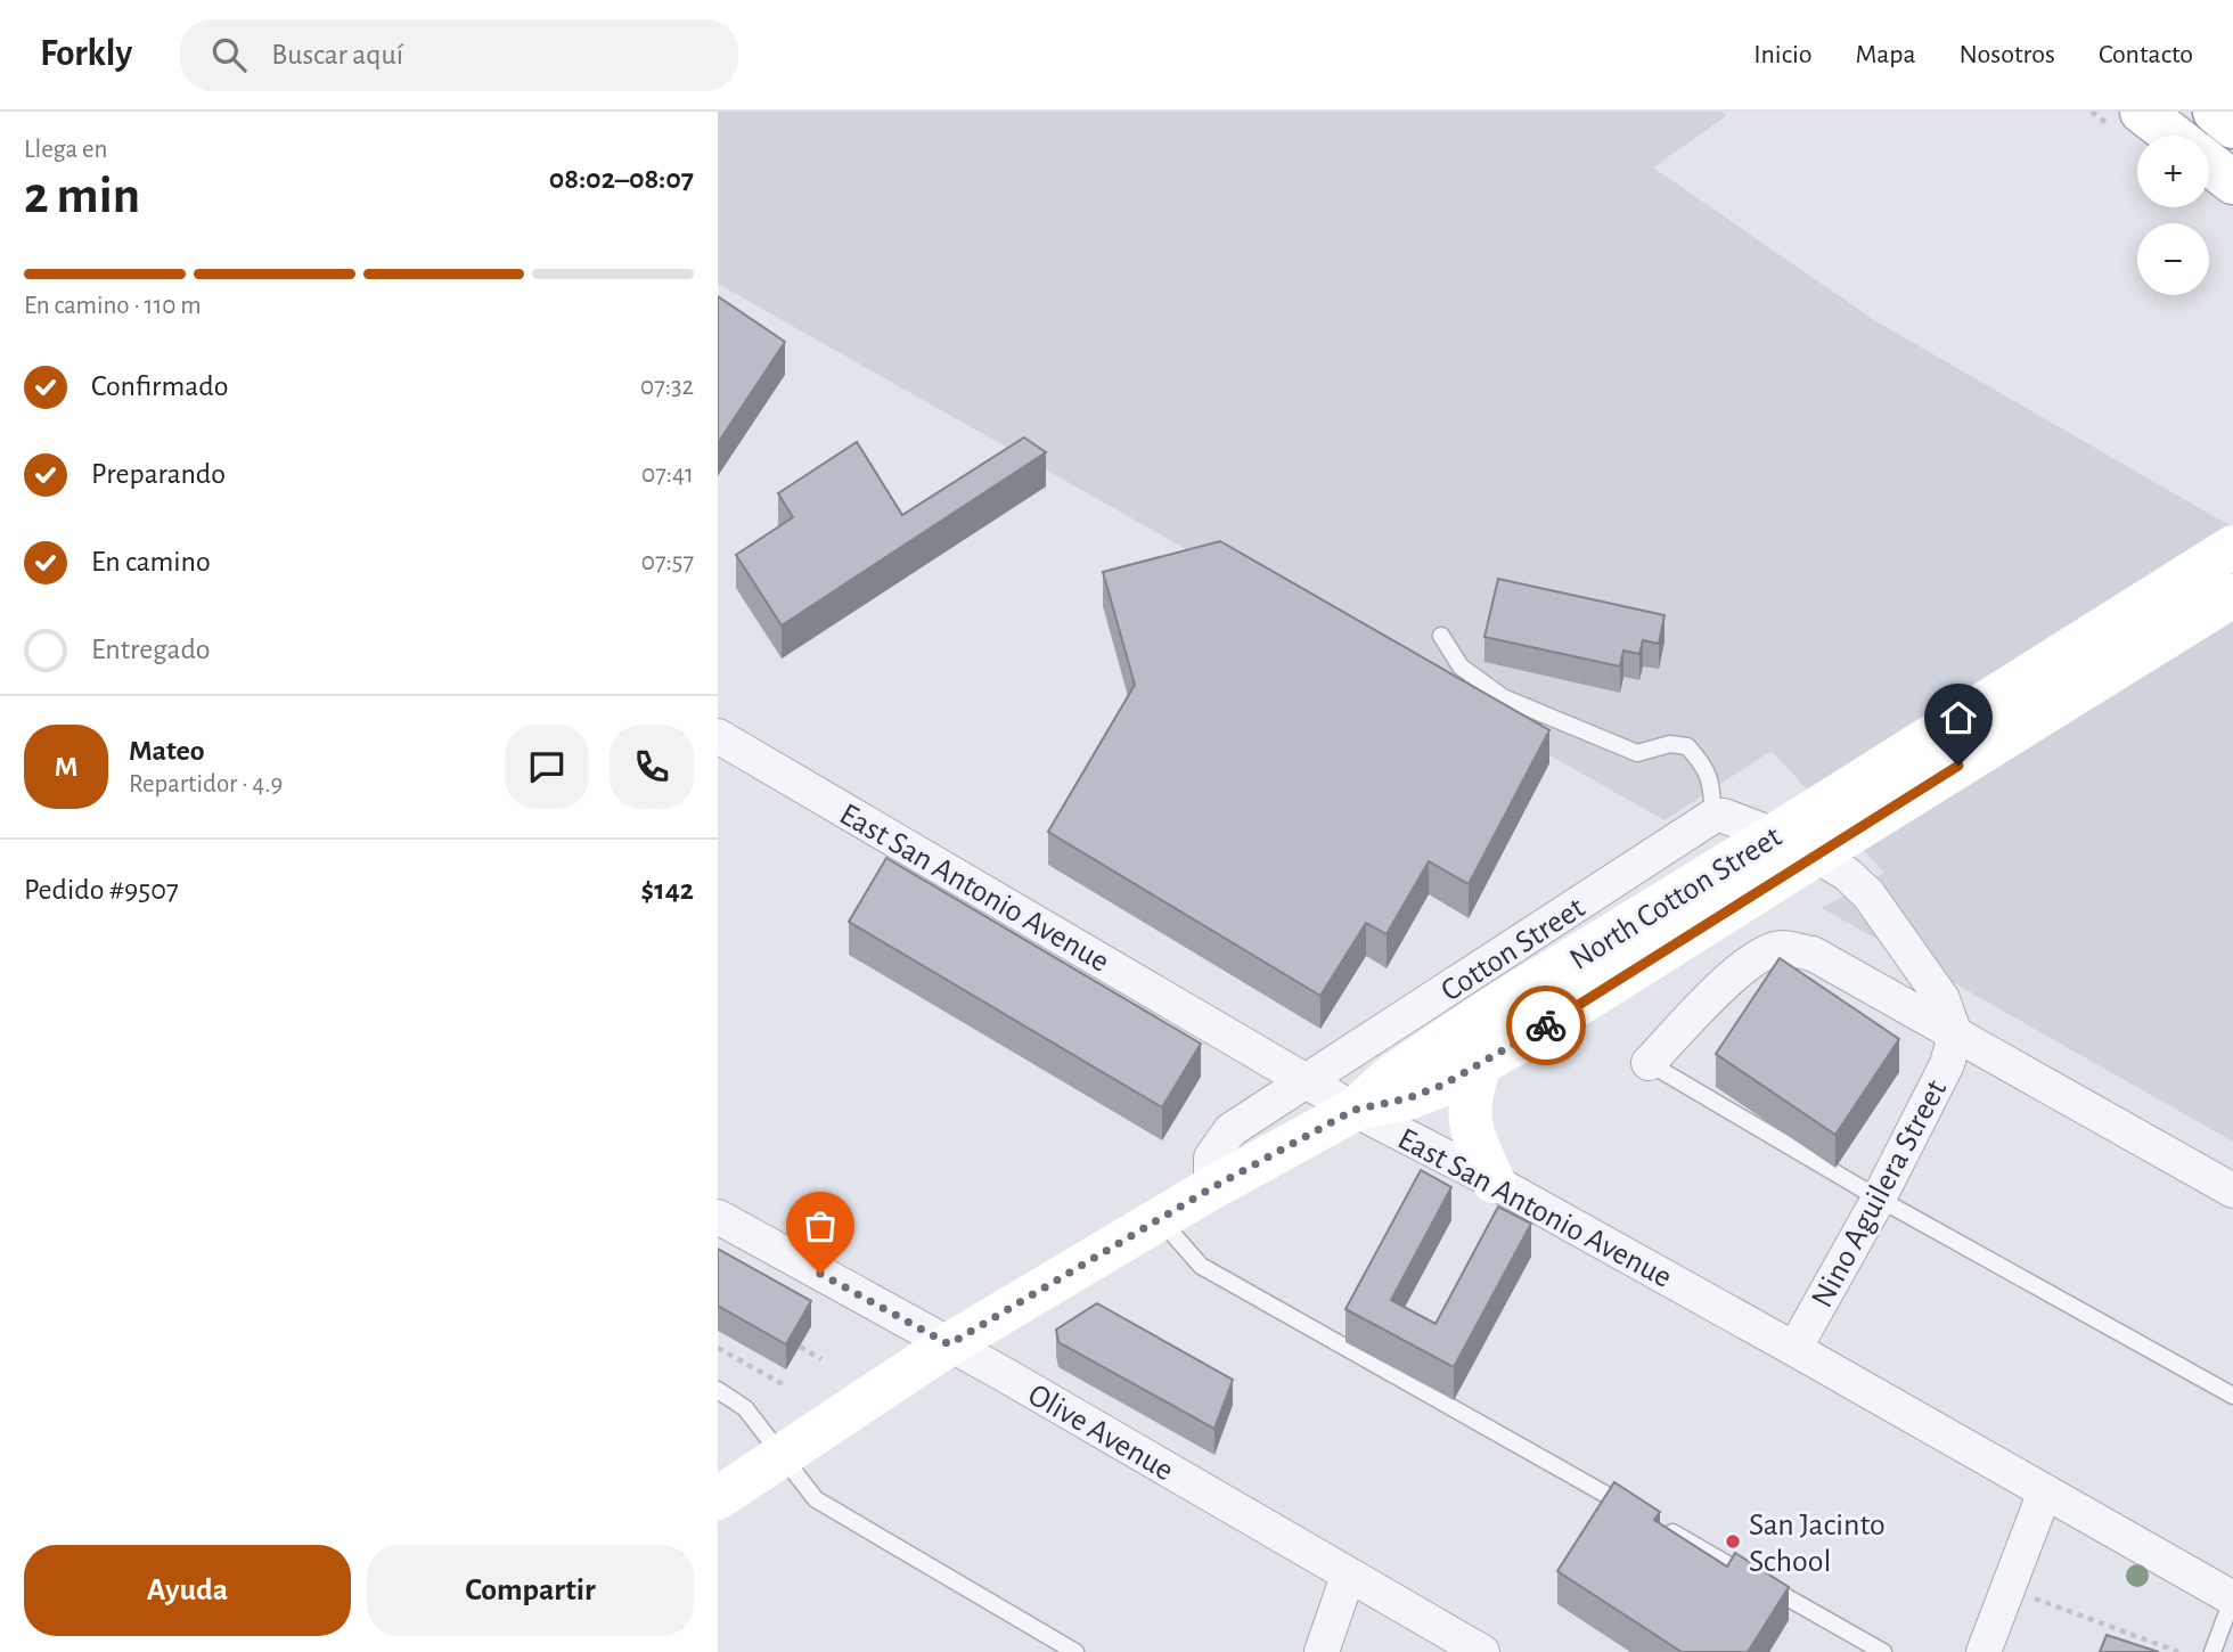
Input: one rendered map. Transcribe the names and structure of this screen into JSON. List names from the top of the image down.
{
  "streets": {
    "main road": ["North Cotton Street"],
    "street": [
      "East San Antonio Avenue",
      "Cotton Street",
      "Nino Aguilera Street",
      "Olive Avenue"
    ]
  },
  "crossings": [
    ["East San Antonio Avenue", "North Cotton Street"],
    ["East San Antonio Avenue", "Cotton Street"],
    ["East San Antonio Avenue", "Nino Aguilera Street"],
    ["North Cotton Street", "Olive Avenue"]
  ],
  "places": ["San Jacinto School"],
  "page": {
    "header": "Forkly",
    "search": "Buscar aquí",
    "nav": [
      "Inicio",
      "Mapa",
      "Nosotros",
      "Contacto"
    ],
    "heading": ["2 min", "Llega en", "08:02–08:07"],
    "panel": [
      "Mateo",
      "Repartidor · 4.9",
      "Pedido #9507",
      "$142"
    ],
    "map_buttons": ["+", "−"],
    "bar": "En camino · 110 m",
    "list": [
      ["Confirmado", "07:32"],
      ["Preparando", "07:41"],
      ["En camino", "07:57"],
      "Entregado"
    ],
    "round": "M",
    "buttons": ["Ayuda", "Compartir"]
  }
}
